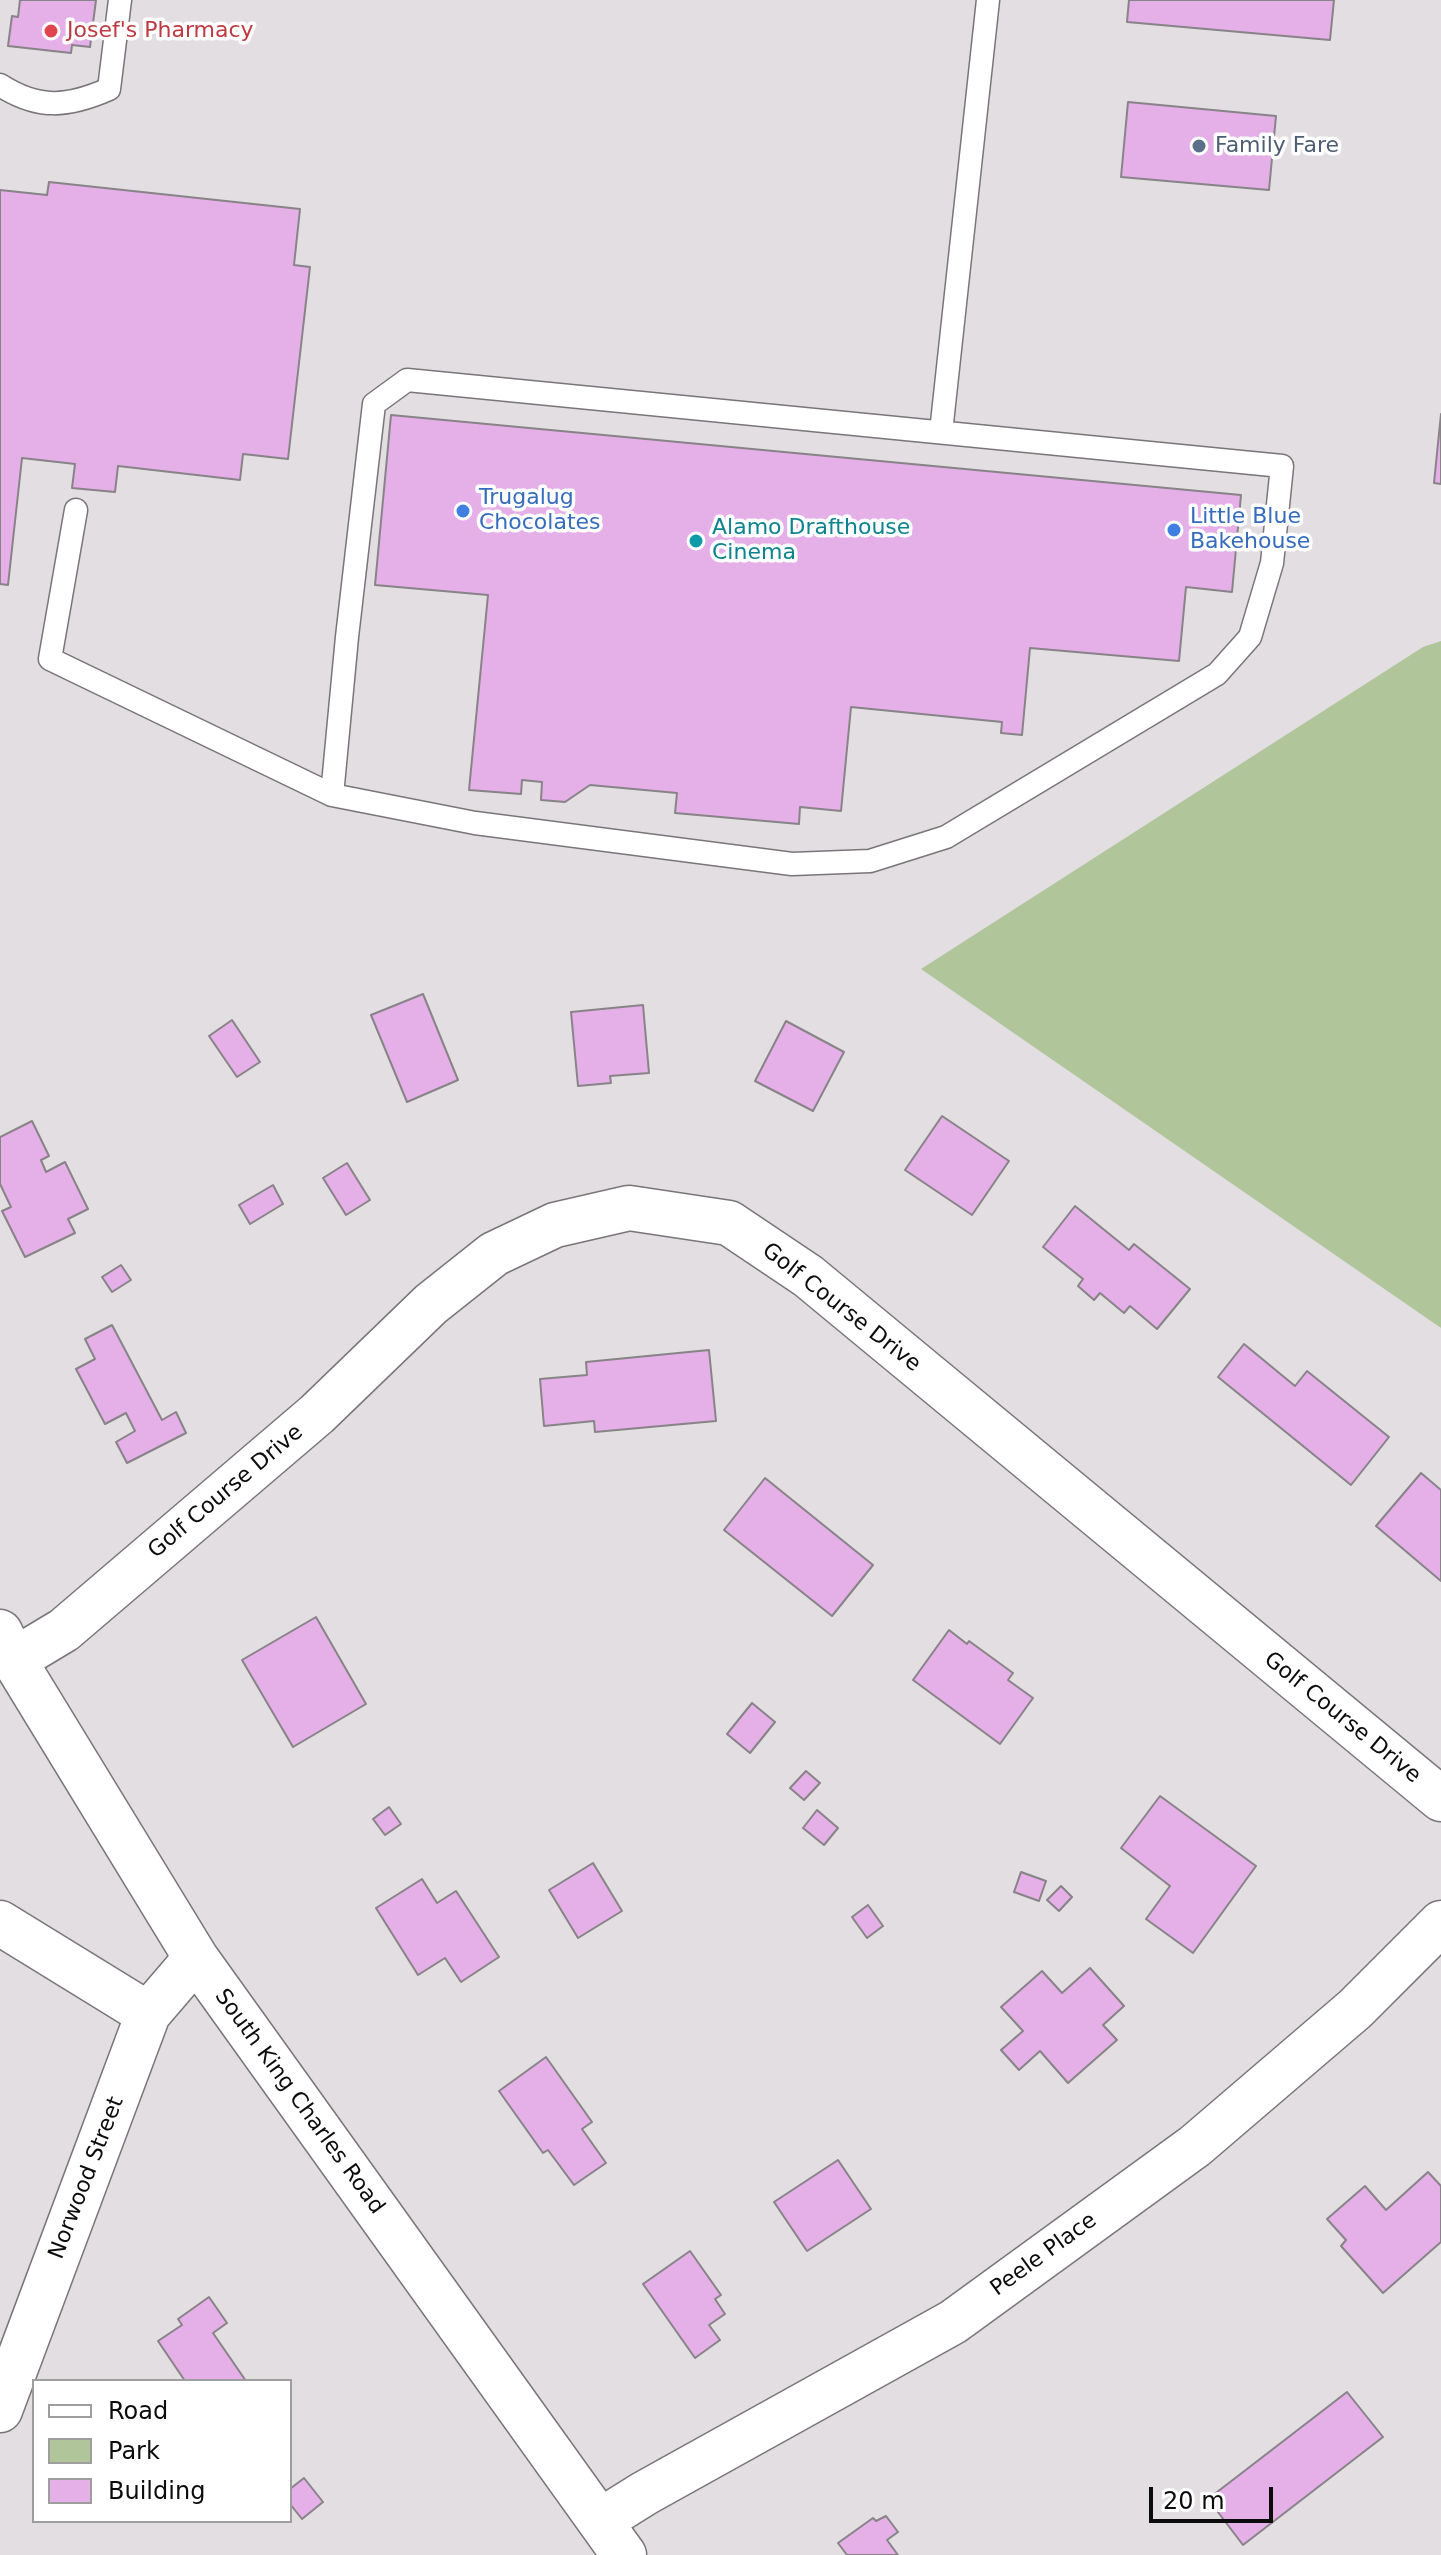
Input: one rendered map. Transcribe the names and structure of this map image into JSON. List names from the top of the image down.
{
  "streets": {
    "street": [
      "Golf Course Drive",
      "South King Charles Road",
      "Norwood Street",
      "Peele Place"
    ]
  },
  "crossings": [
    ["Golf Course Drive", "South King Charles Road"],
    ["South King Charles Road", "Norwood Street"],
    ["South King Charles Road", "Peele Place"]
  ],
  "places": [
    "Josef's Pharmacy",
    "Family Fare",
    "Trugalug Chocolates",
    "Little Blue Bakehouse",
    "Alamo Drafthouse Cinema"
  ],
  "legend": ["Road", "Park", "Building"],
  "scale_bar": "20 m"
}
